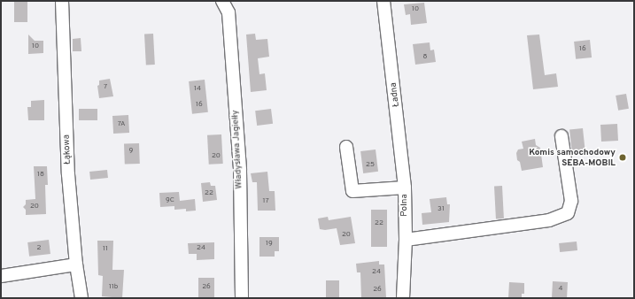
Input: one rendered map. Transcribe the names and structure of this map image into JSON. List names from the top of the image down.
{
  "streets": {
    "street": [
      "Ładna",
      "Łąkowa",
      "Władysława Jagiełły",
      "Polna"
    ]
  },
  "crossings": [
    ["Ładna", "Polna"]
  ],
  "places": ["Komis samochodowy SEBA-MOBIL"],
  "house_numbers": [
    "10",
    "10",
    "16",
    "8",
    "7",
    "14",
    "16",
    "7A",
    "9",
    "20",
    "25",
    "18",
    "22",
    "9C",
    "17",
    "20",
    "31",
    "22",
    "20",
    "19",
    "2",
    "24",
    "11",
    "24",
    "11b",
    "26",
    "4",
    "26"
  ]
}
